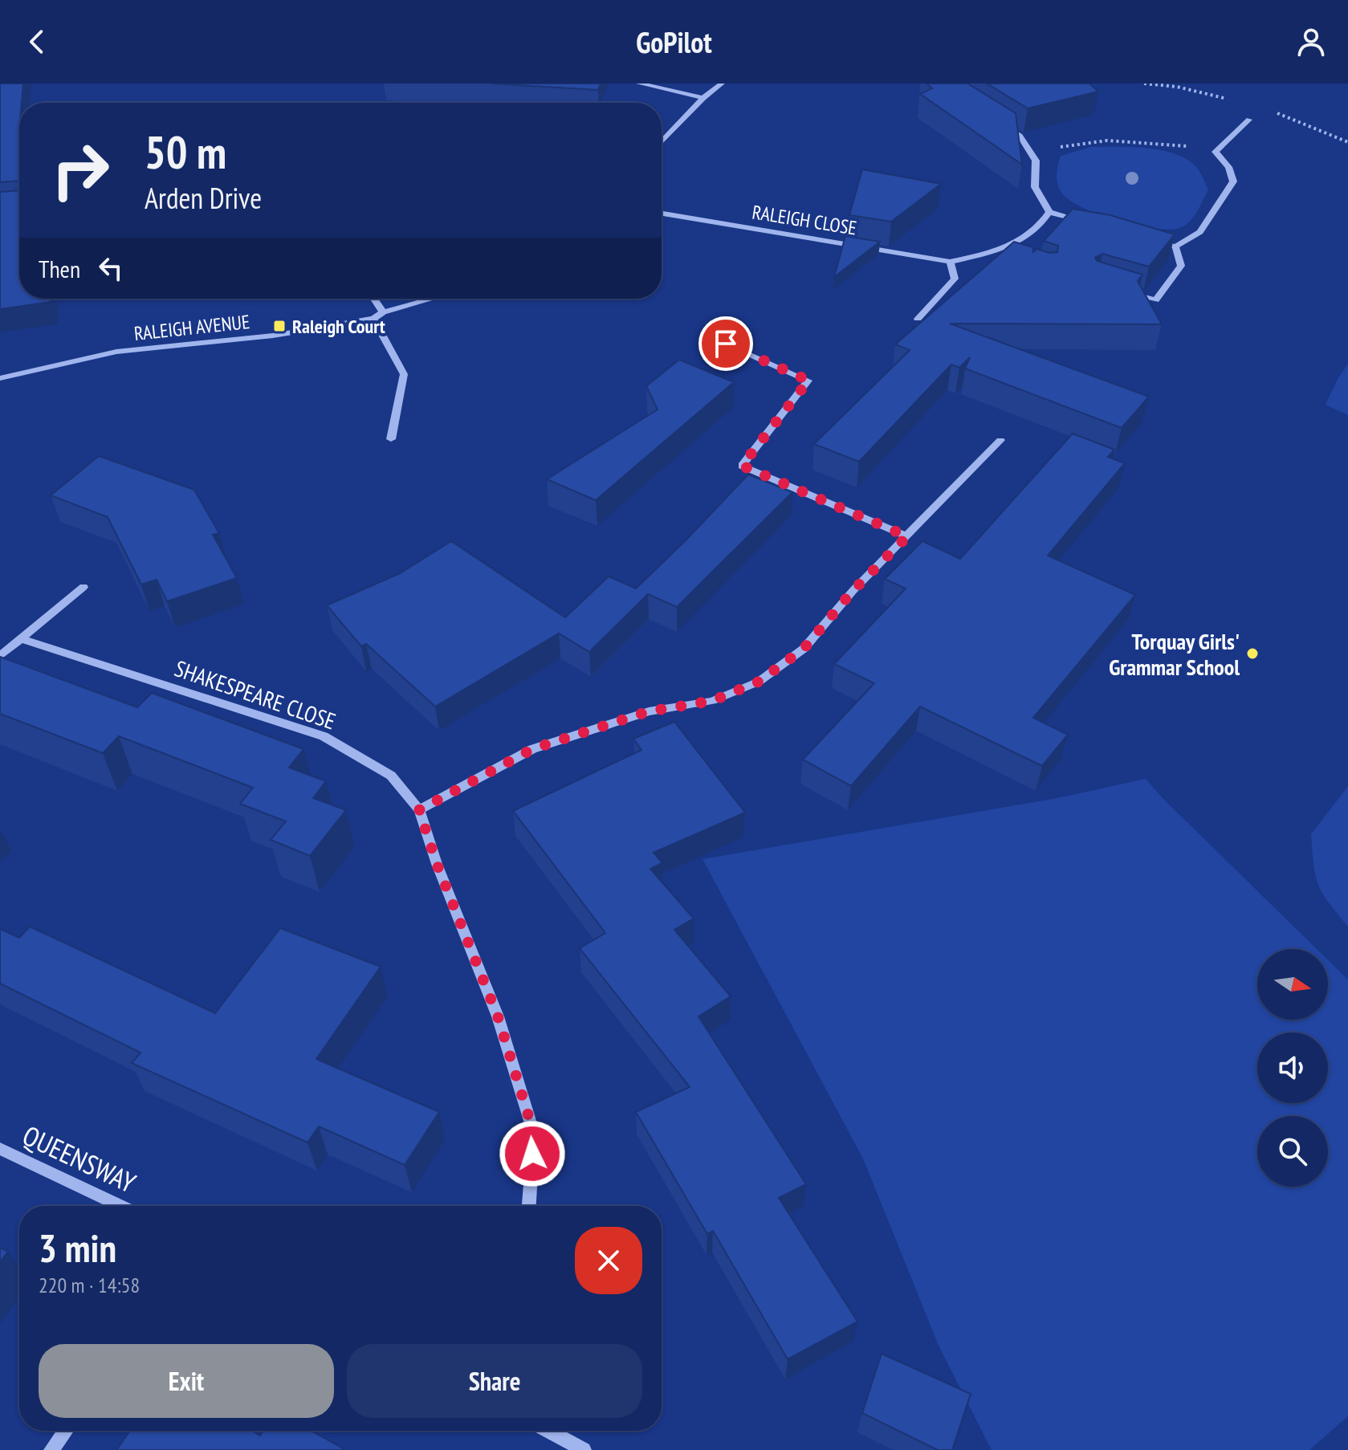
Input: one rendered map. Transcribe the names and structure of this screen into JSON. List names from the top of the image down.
{
  "streets": {
    "street": [
      "RALEIGH CLOSE",
      "RALEIGH AVENUE",
      "SHAKESPEARE CLOSE",
      "QUEENSWAY"
    ]
  },
  "places": {
    "transit": ["Raleigh Court"],
    "other": ["Torquay Girls' Grammar School"]
  },
  "north": "right",
  "page": {
    "header": "GoPilot",
    "turn": ["50 m", "Arden Drive"],
    "then": "Then",
    "heading": ["3 min", "220 m · 14:58"],
    "buttons": ["Exit", "Share"]
  }
}
